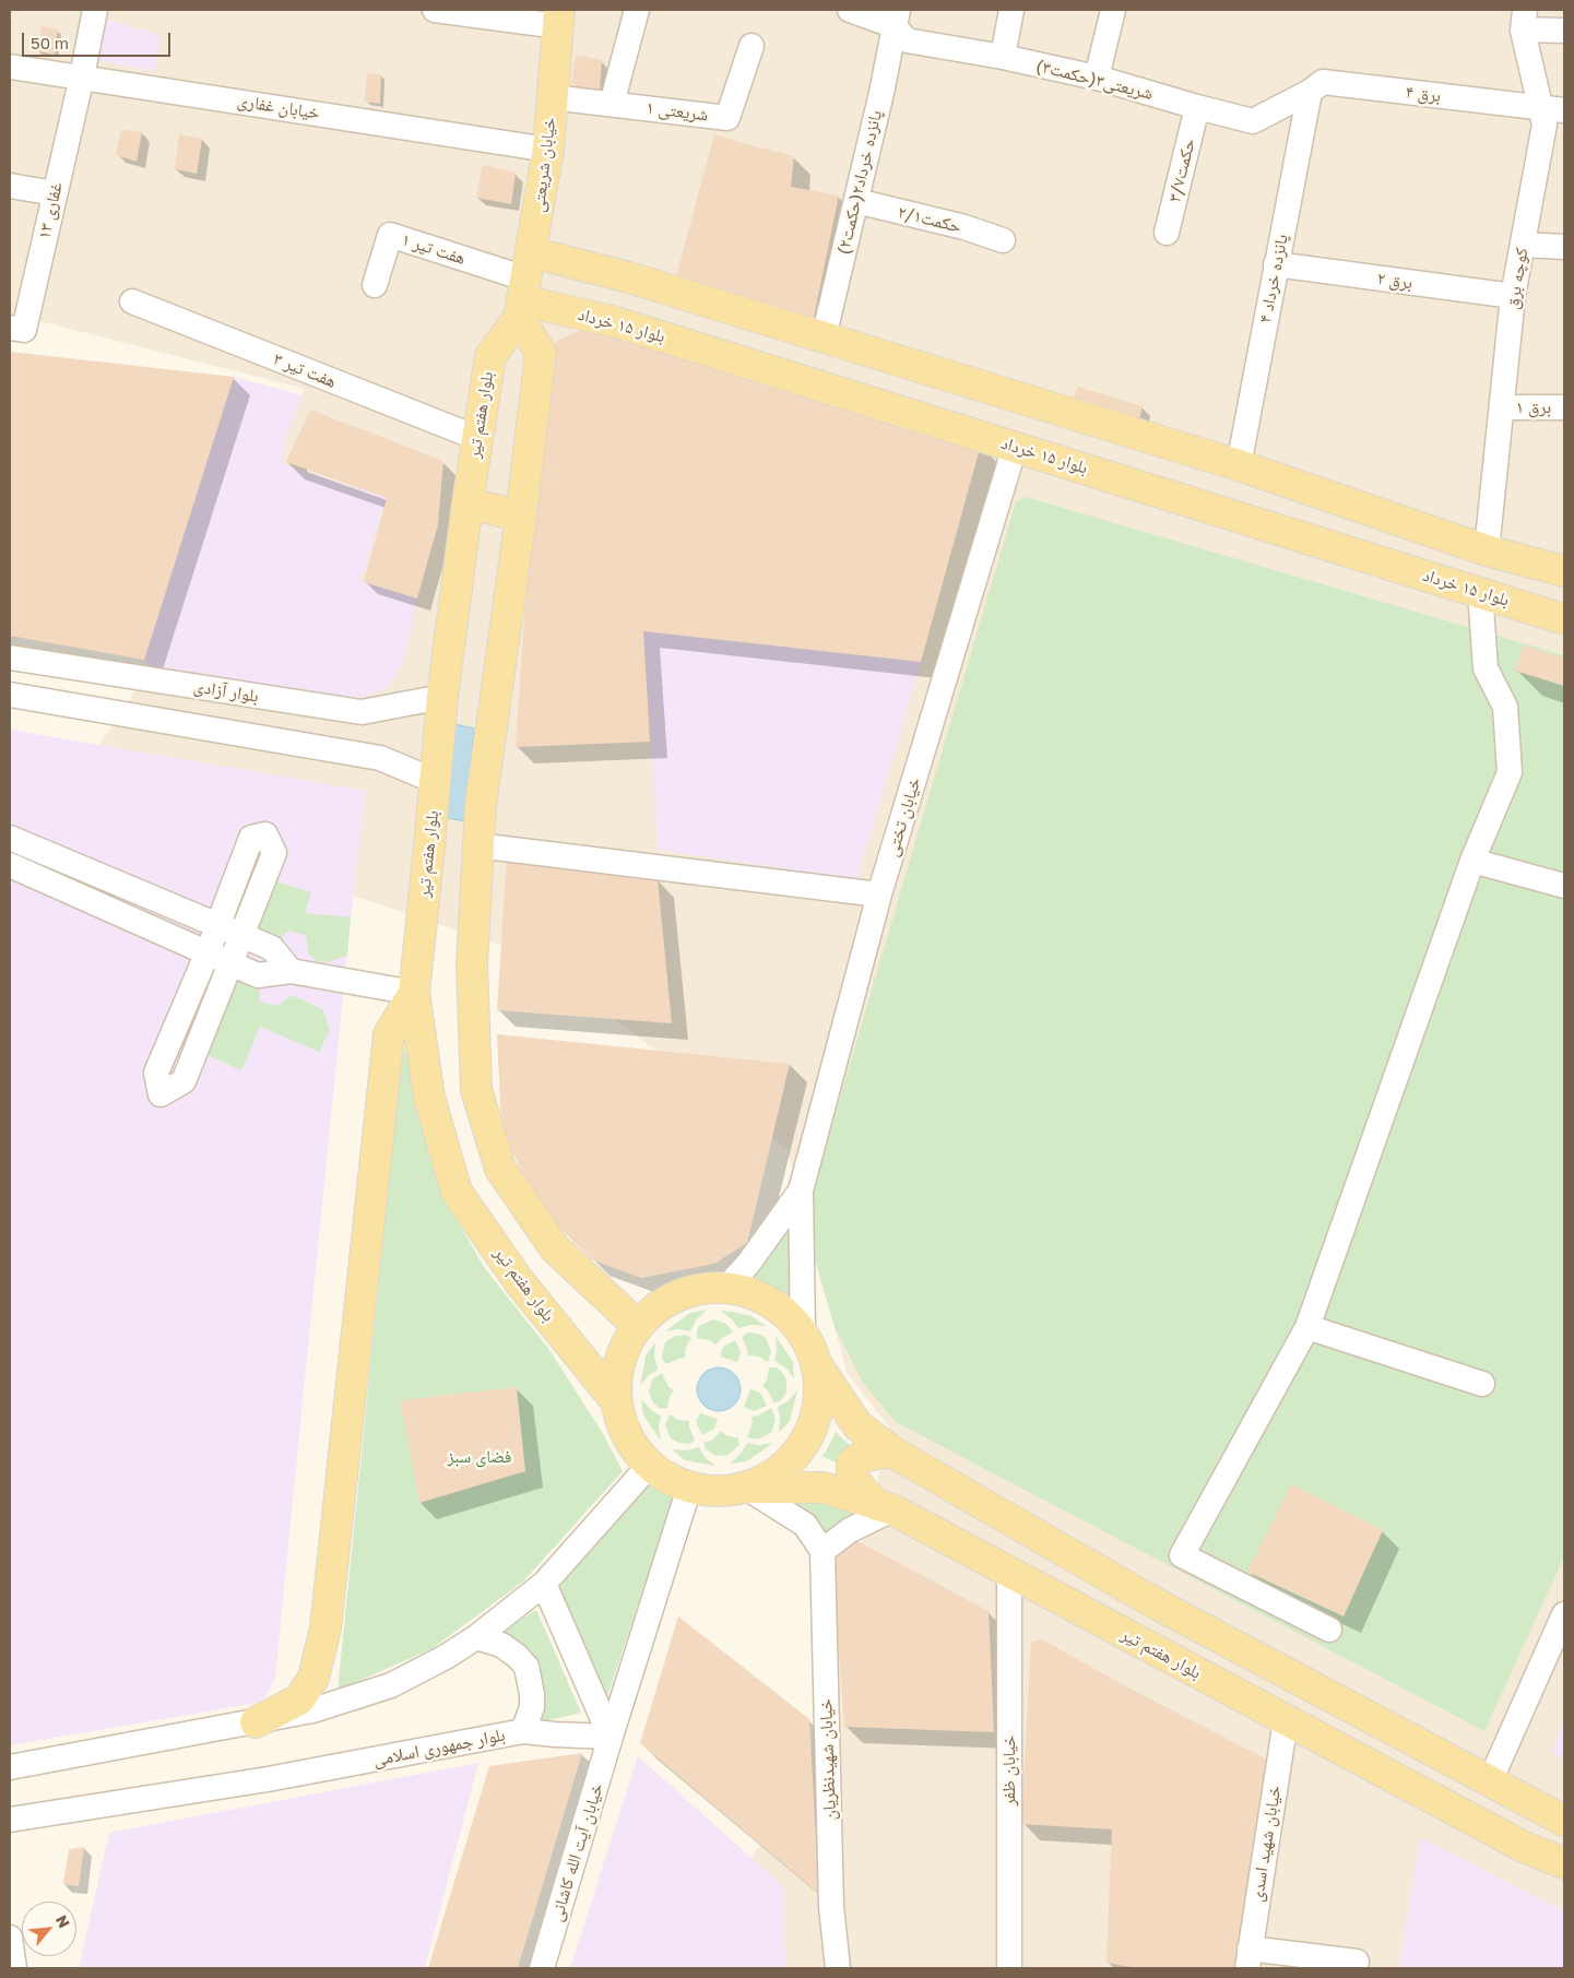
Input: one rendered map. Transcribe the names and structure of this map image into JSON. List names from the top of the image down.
{
  "streets": {
    "main road": ["خیابان شریعتی", "بلوار ۱۵ خرداد", "بلوار هفتم تیر"],
    "street": [
      "شریعتی۳(حکمت۳)",
      "برق ۴",
      "خیابان غفاری",
      "شریعتی ۱",
      "حکمت۳/۷",
      "پانزده خرداد۲(حکمت۲)",
      "غفاری ۱۳",
      "حکمت۲/۱",
      "هفت تیر ۱",
      "پانزده خرداد ۴",
      "کوچه برق",
      "برق ۲",
      "هفت تیر ۳",
      "برق ۱",
      "بلوار آزادی",
      "خیابان تختی",
      "بلوار جمهوری اسلامی",
      "خیابان شهیدنظریان",
      "خیابان ظفر",
      "خیابان شهید اسدی",
      "خیابان آیت الله کاشانی"
    ]
  },
  "crossings": [
    ["شریعتی۳(حکمت۳)", "برق ۴"],
    ["شریعتی۳(حکمت۳)", "حکمت۳/۷"],
    ["شریعتی۳(حکمت۳)", "پانزده خرداد۲(حکمت۲)"],
    ["شریعتی۳(حکمت۳)", "پانزده خرداد ۴"],
    ["برق ۴", "پانزده خرداد ۴"],
    ["برق ۴", "کوچه برق"],
    ["خیابان غفاری", "خیابان شریعتی"],
    ["خیابان غفاری", "غفاری ۱۳"],
    ["شریعتی ۱", "خیابان شریعتی"],
    ["خیابان شریعتی", "هفت تیر ۱"],
    ["خیابان شریعتی", "بلوار ۱۵ خرداد"],
    ["خیابان شریعتی", "بلوار هفتم تیر"],
    ["پانزده خرداد۲(حکمت۲)", "حکمت۲/۱"],
    ["هفت تیر ۱", "بلوار ۱۵ خرداد"],
    ["هفت تیر ۱", "بلوار هفتم تیر"],
    ["پانزده خرداد ۴", "برق ۲"],
    ["کوچه برق", "برق ۲"],
    ["کوچه برق", "برق ۱"],
    ["بلوار ۱۵ خرداد", "بلوار هفتم تیر"],
    ["بلوار ۱۵ خرداد", "خیابان تختی"],
    ["هفت تیر ۳", "بلوار هفتم تیر"],
    ["بلوار هفتم تیر", "بلوار آزادی"],
    ["بلوار هفتم تیر", "خیابان ظفر"],
    ["بلوار هفتم تیر", "خیابان شهید اسدی"],
    ["بلوار جمهوری اسلامی", "خیابان آیت الله کاشانی"]
  ],
  "parks": ["فضای سبز"],
  "scale_bar": "50 m",
  "north": "top right"
}
